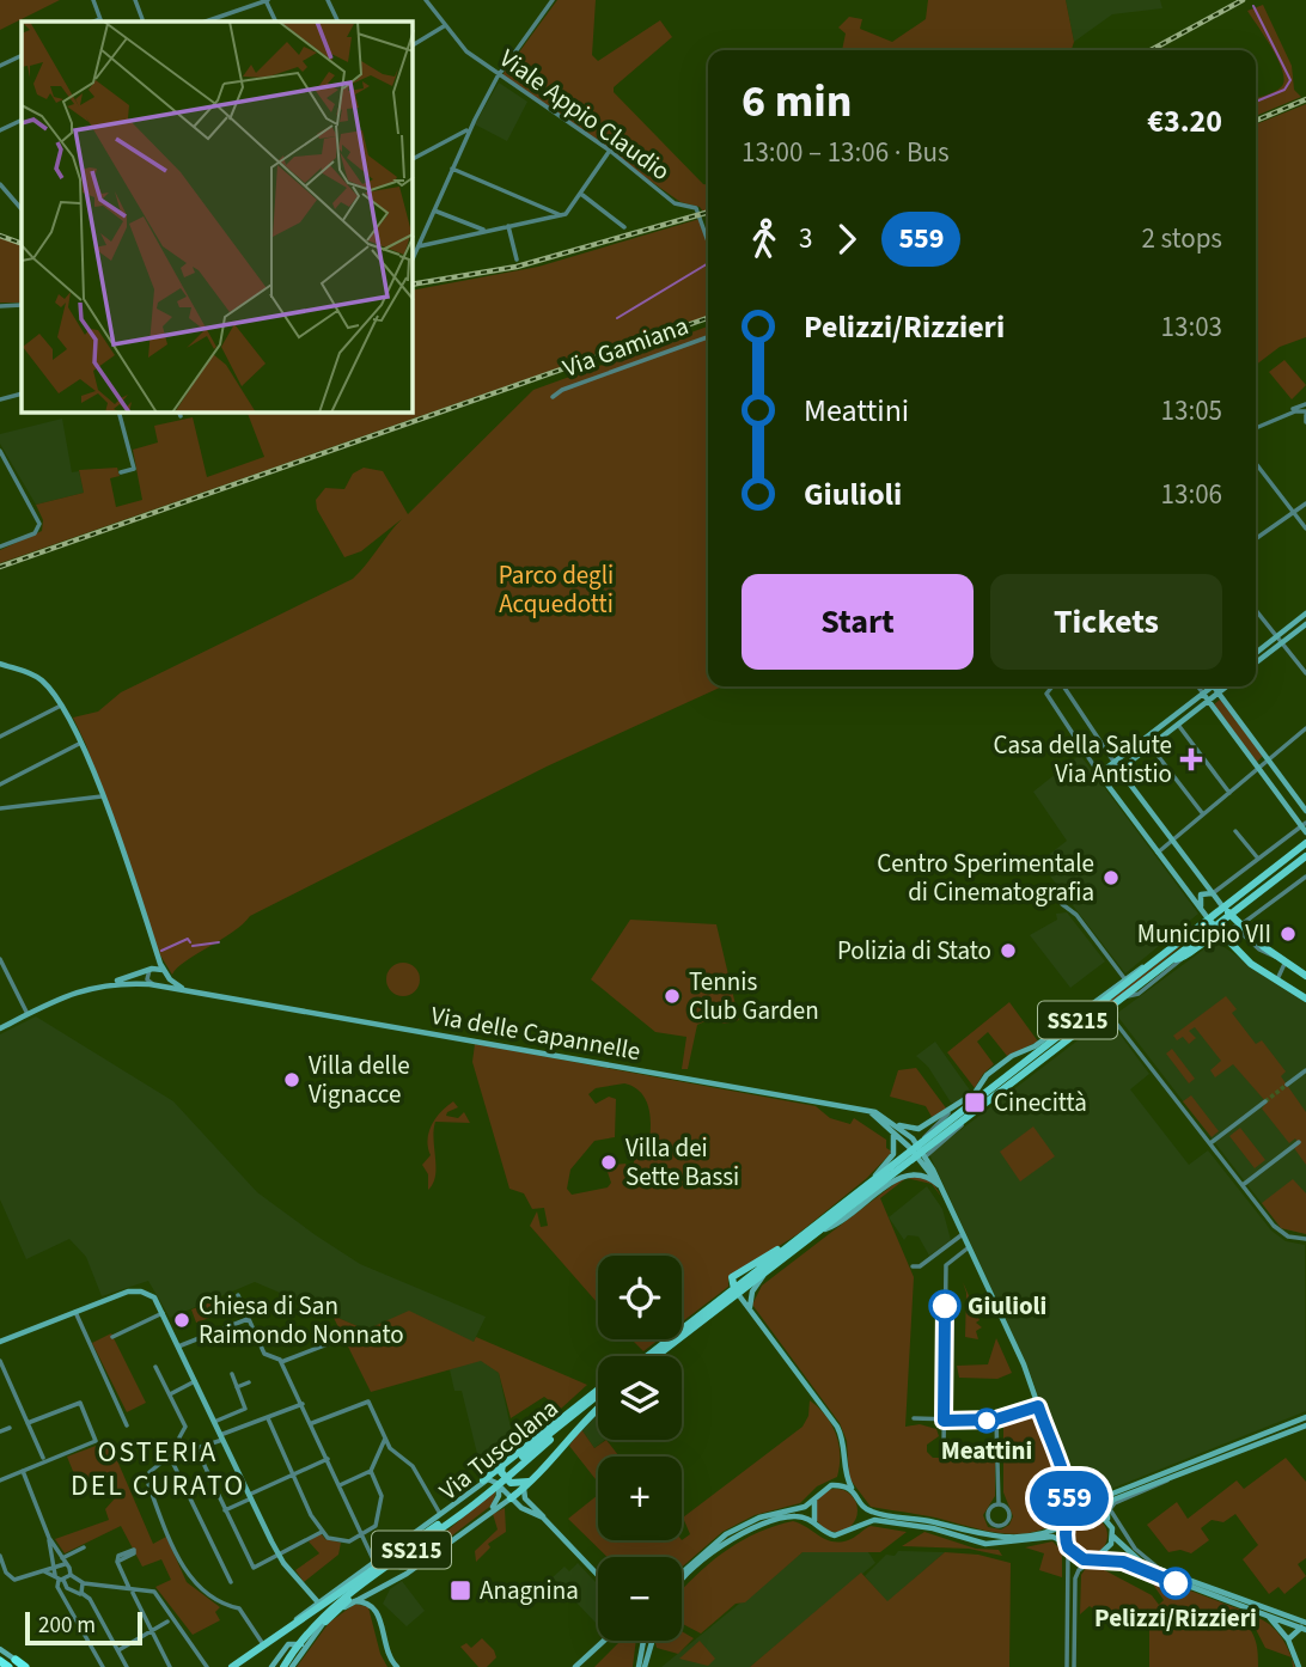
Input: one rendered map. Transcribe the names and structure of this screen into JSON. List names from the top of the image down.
{
  "streets": {
    "main road": ["SS215", "Via Tuscolana"],
    "street": ["Viale Appio Claudio", "Via Gamiana", "Via delle Capannelle"]
  },
  "crossings": [
    ["SS215", "Via delle Capannelle"],
    ["SS215", "Via Tuscolana"]
  ],
  "districts": ["OSTERIA DEL CURATO"],
  "parks": ["Parco degli Acquedotti"],
  "places": {
    "health": ["Casa della Salute Via Antistio"],
    "other": [
      "Centro Sperimentale di Cinematografia",
      "Municipio VII",
      "Polizia di Stato",
      "Tennis Club Garden",
      "Villa delle Vignacce",
      "Villa dei Sette Bassi",
      "Giulioli",
      "Chiesa di San Raimondo Nonnato",
      "Meattini",
      "Pelizzi/Rizzieri"
    ],
    "transit": ["Cinecittà", "Anagnina"]
  },
  "lines": ["bus line 559"],
  "scale_bar": "200 m",
  "page": {
    "on_map": "559",
    "heading": ["6 min", "13:00 – 13:06 · Bus", "€3.20"],
    "legs": ["3", "559", "2 stops"],
    "list": [
      {
        "name": "Pelizzi/Rizzieri",
        "value": "13:03"
      },
      {
        "name": "Meattini",
        "value": "13:05"
      },
      {
        "name": "Giulioli",
        "value": "13:06"
      }
    ],
    "buttons": ["Start", "Tickets"],
    "map_buttons": ["+", "−"],
    "scale": "200 m"
  }
}
